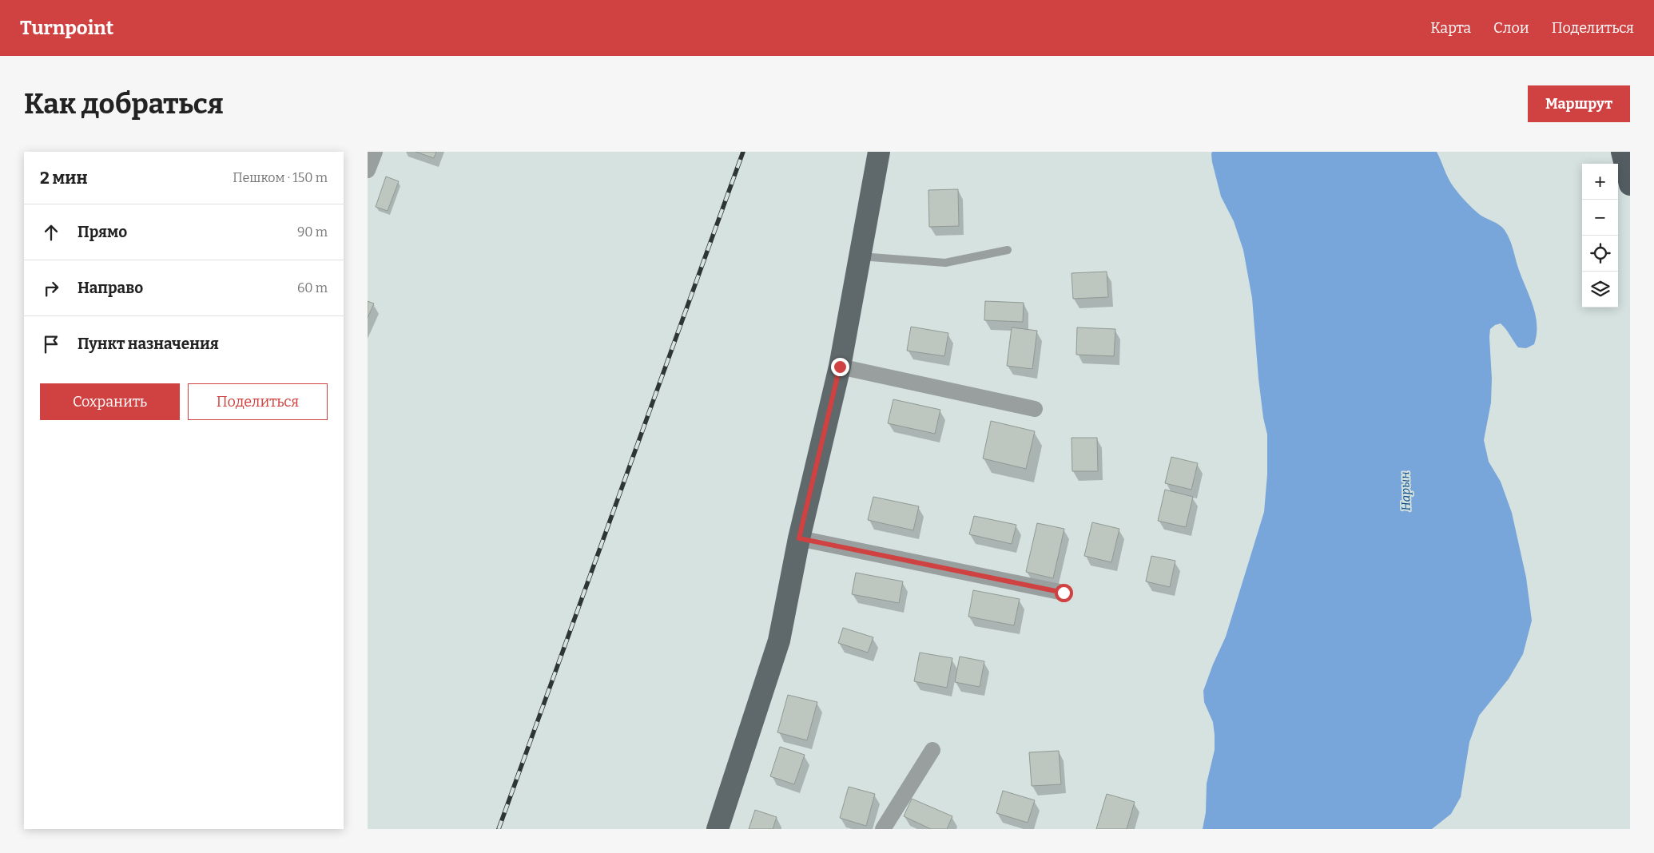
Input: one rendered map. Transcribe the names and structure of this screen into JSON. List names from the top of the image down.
{
  "water": ["Нарын"],
  "page": {
    "header": "Turnpoint",
    "nav": ["Карта", "Слои", "Поделиться"],
    "buttons": [
      "Маршрут",
      ["Сохранить", "Поделиться"]
    ],
    "title": "Как добраться",
    "heading": ["2 мин", "Пешком · 150 m"],
    "map_buttons": ["+", "−"],
    "list": [
      ["Прямо", "90 m"],
      ["Направо", "60 m"],
      "Пункт назначения"
    ]
  }
}
